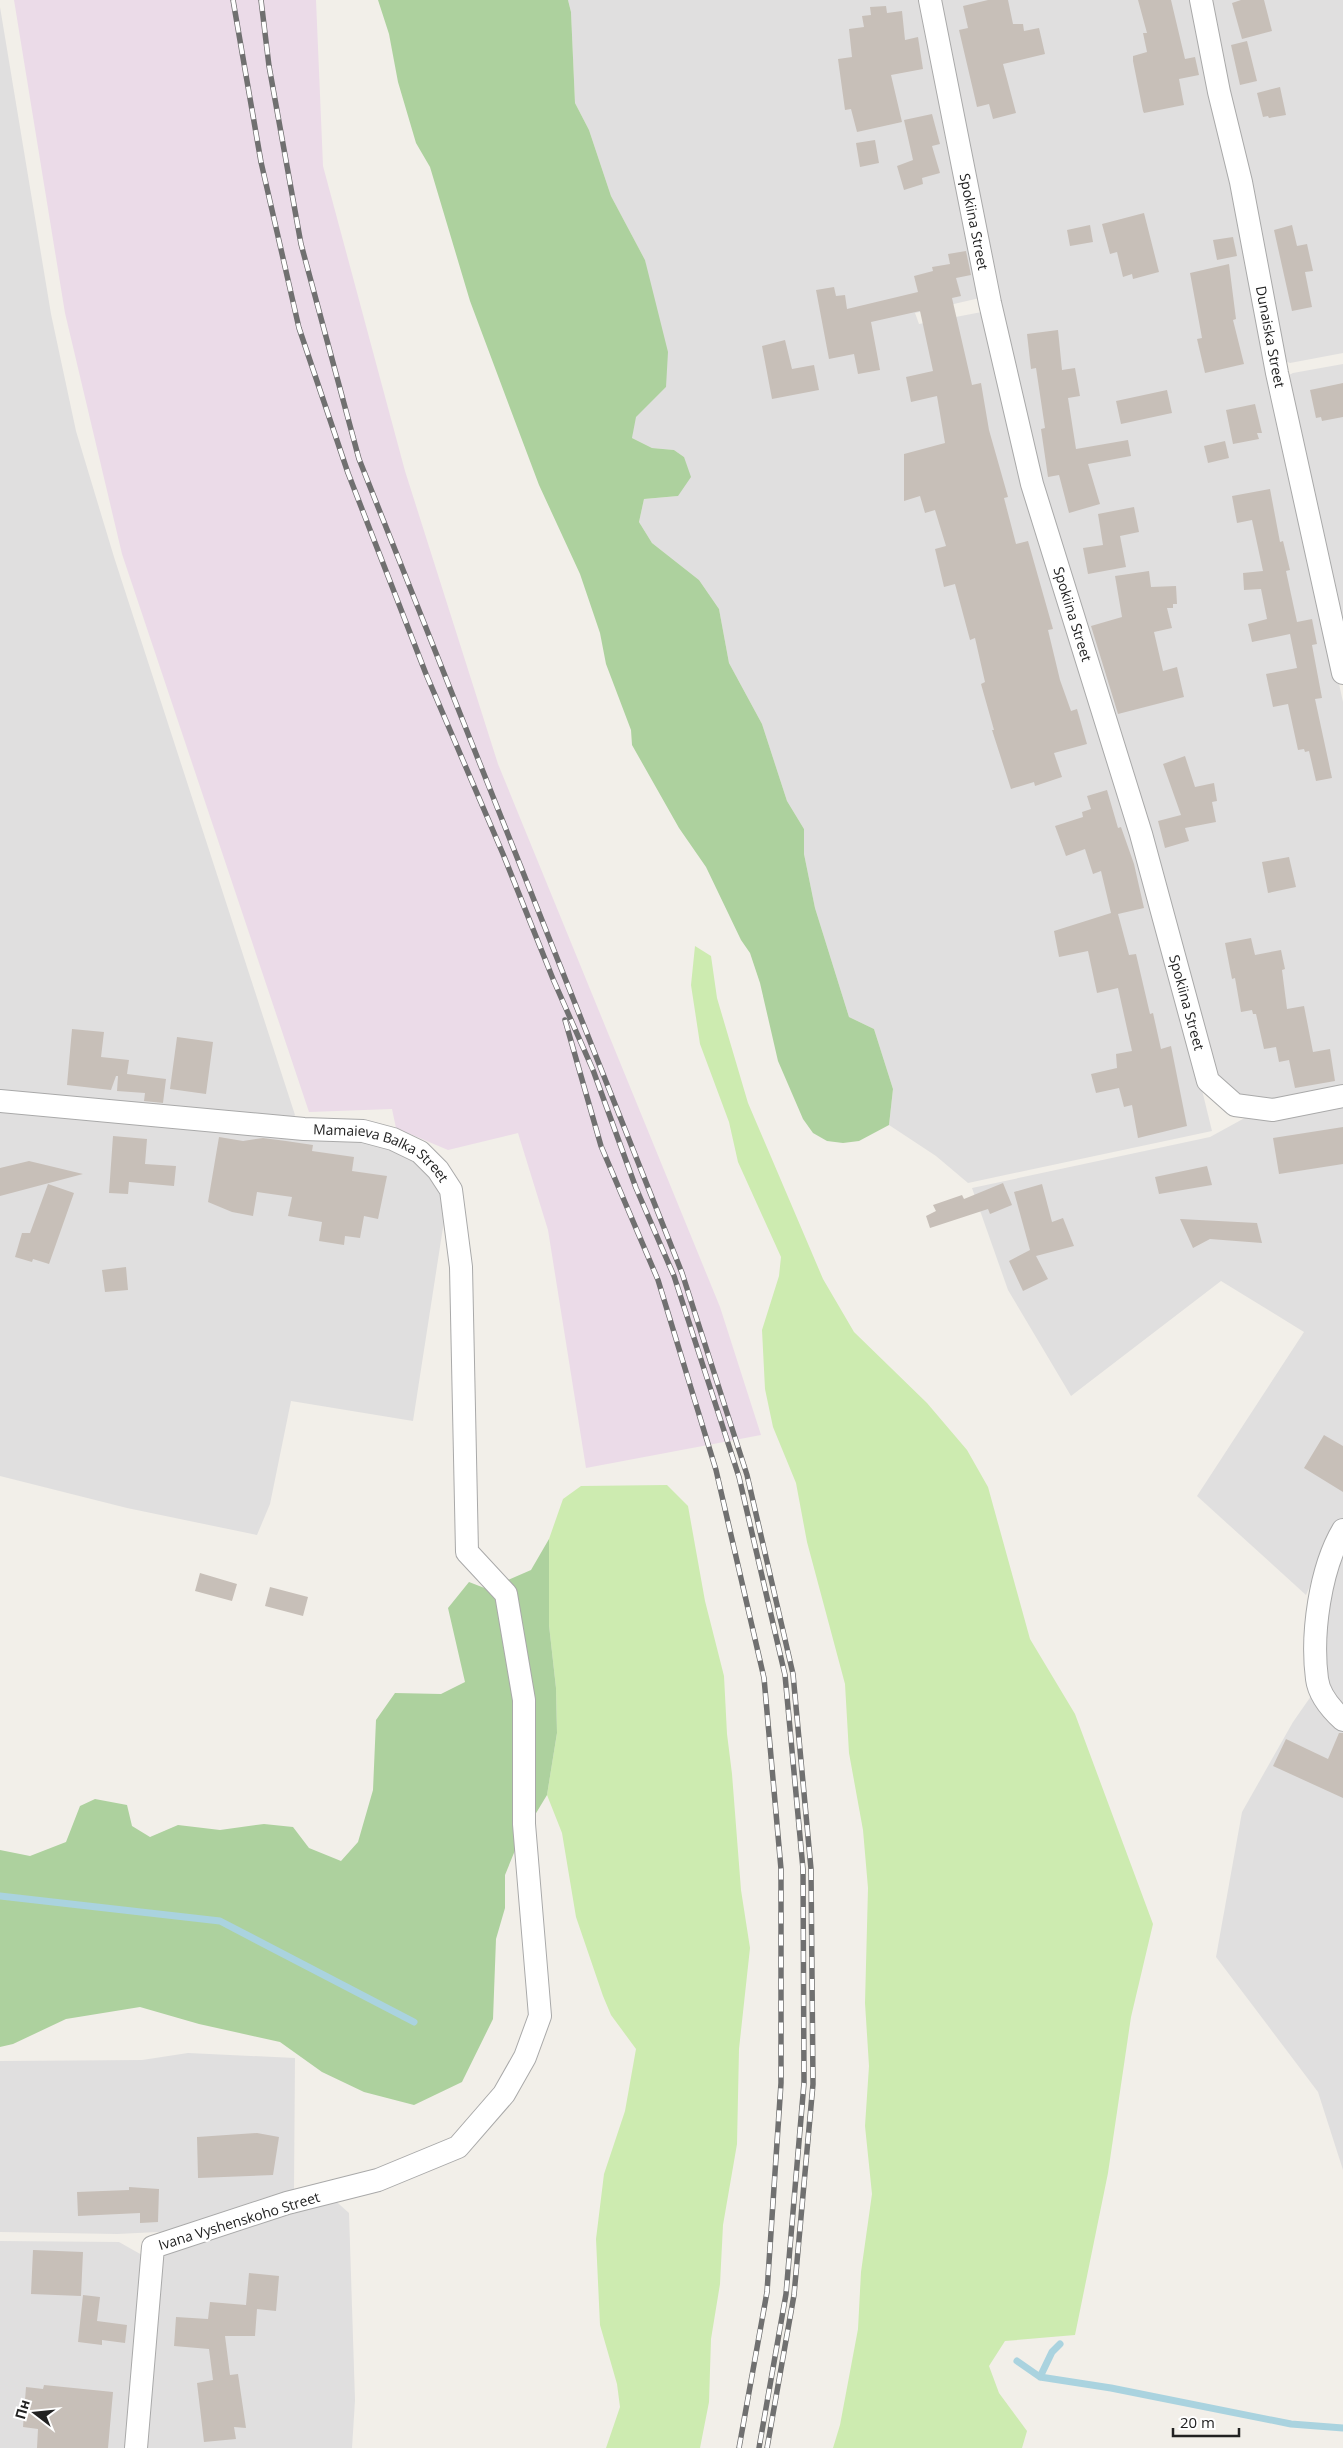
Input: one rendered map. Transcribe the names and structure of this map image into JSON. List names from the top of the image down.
{
  "streets": {
    "street": [
      "Spokiina Street",
      "Dunaiska Street",
      "Mamaieva Balka Street",
      "Ivana Vyshenskoho Street"
    ]
  },
  "crossings": [
    ["Mamaieva Balka Street", "Ivana Vyshenskoho Street"]
  ],
  "scale_bar": "20 m",
  "north": "left"
}
